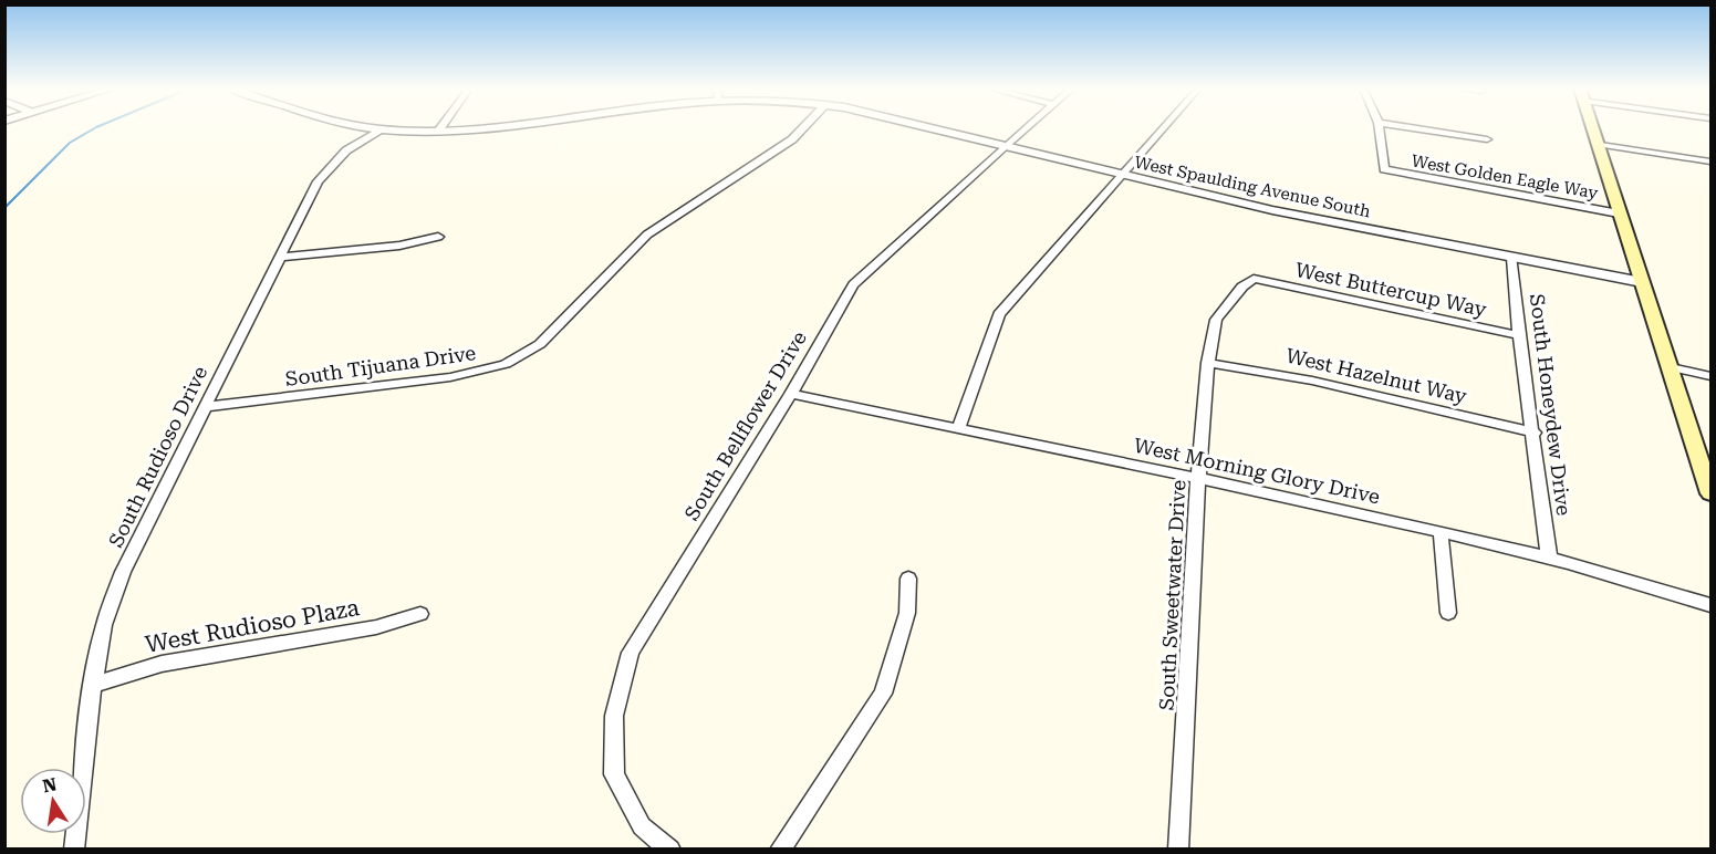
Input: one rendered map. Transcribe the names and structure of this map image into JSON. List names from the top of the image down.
{
  "streets": {
    "street": [
      "West Golden Eagle Way",
      "West Spaulding Avenue South",
      "West Buttercup Way",
      "South Tijuana Drive",
      "West Hazelnut Way",
      "South Honeydew Drive",
      "South Bellflower Drive",
      "South Rudioso Drive",
      "West Morning Glory Drive",
      "South Sweetwater Drive",
      "West Rudioso Plaza"
    ]
  },
  "crossings": [
    ["West Spaulding Avenue South", "South Honeydew Drive"],
    ["West Spaulding Avenue South", "South Bellflower Drive"],
    ["West Spaulding Avenue South", "South Rudioso Drive"],
    ["West Buttercup Way", "South Honeydew Drive"],
    ["West Buttercup Way", "South Sweetwater Drive"],
    ["South Tijuana Drive", "South Rudioso Drive"],
    ["West Hazelnut Way", "South Honeydew Drive"],
    ["West Hazelnut Way", "South Sweetwater Drive"],
    ["South Honeydew Drive", "West Morning Glory Drive"],
    ["South Bellflower Drive", "West Morning Glory Drive"],
    ["South Rudioso Drive", "West Rudioso Plaza"],
    ["West Morning Glory Drive", "South Sweetwater Drive"]
  ],
  "north": "top"
}
